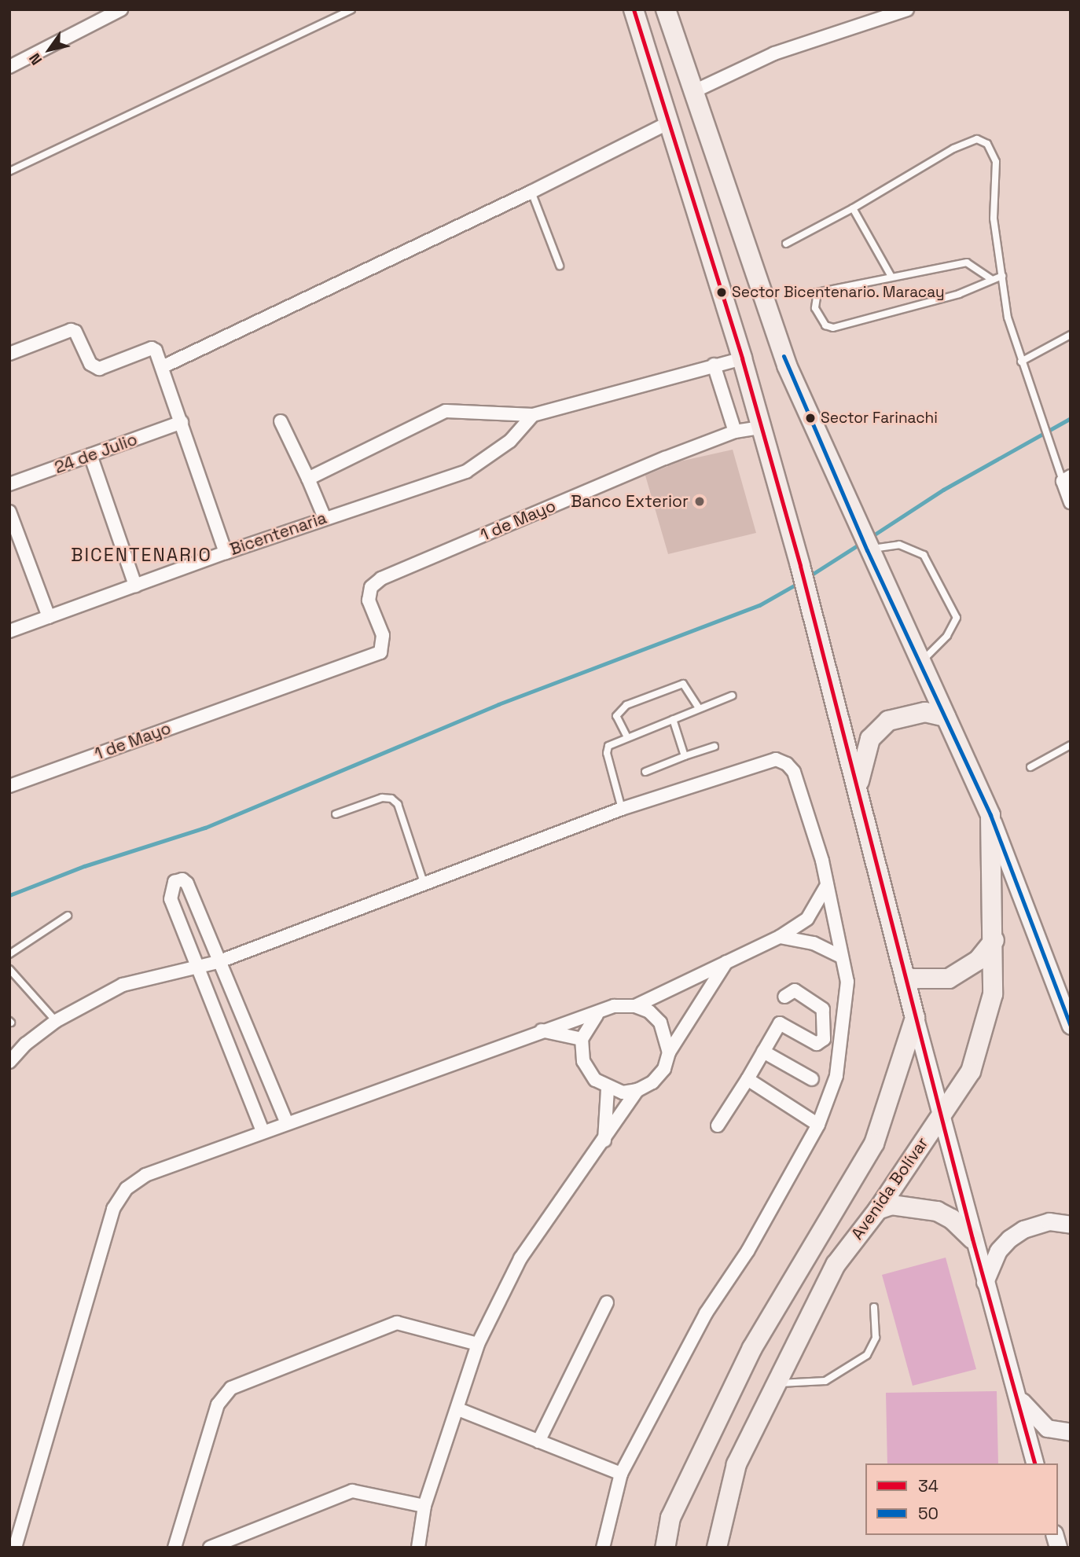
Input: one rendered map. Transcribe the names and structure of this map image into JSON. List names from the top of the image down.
{
  "streets": {
    "main road": ["Avenida Bolívar"],
    "street": ["24 de Julio", "1 de Mayo", "Bicentenaria"]
  },
  "districts": ["BICENTENARIO"],
  "places": ["Sector Bicentenario. Maracay", "Sector Farinachi", "Banco Exterior"],
  "lines": ["transit line 34", "transit line 50"],
  "legend": ["34", "50"],
  "north": "bottom left"
}
